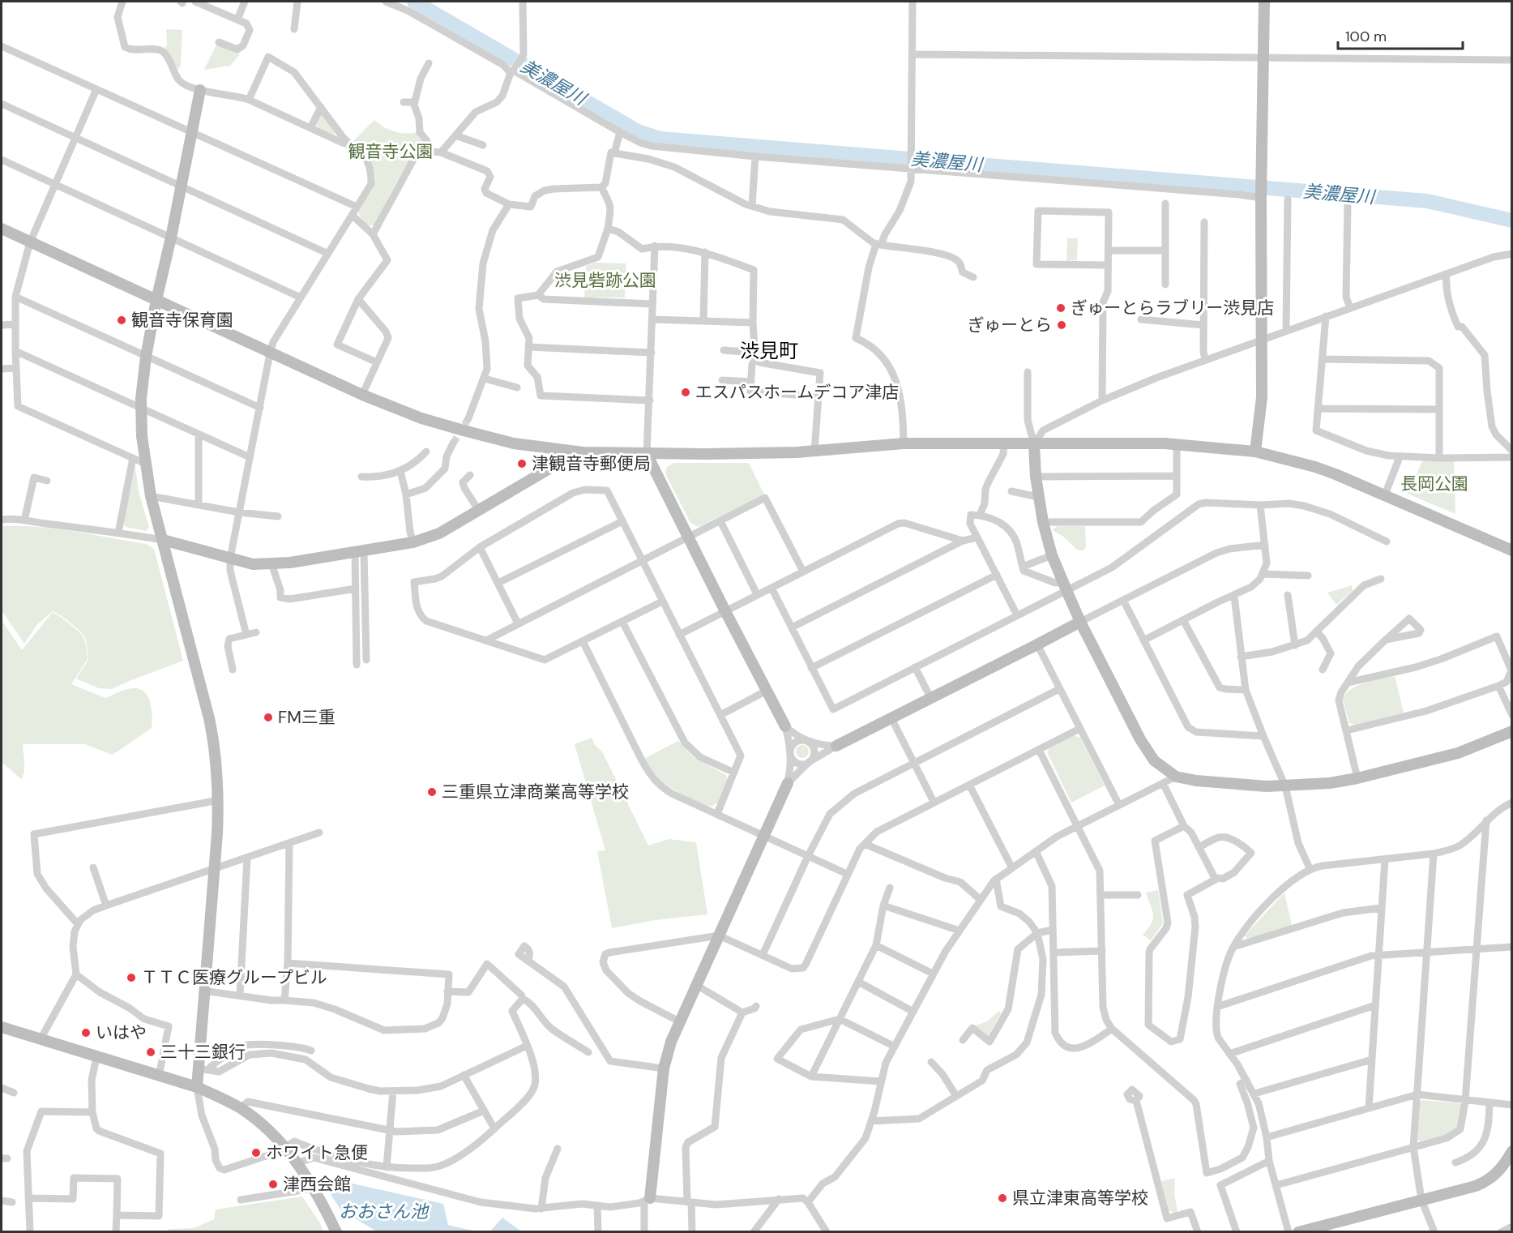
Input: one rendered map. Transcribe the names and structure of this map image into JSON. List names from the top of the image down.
{
  "districts": ["渋見町"],
  "water": ["美濃屋川", "おおさん池"],
  "parks": ["観音寺公園", "渋見砦跡公園", "長岡公園"],
  "places": [
    "ぎゅーとらラブリー渋見店",
    "観音寺保育園",
    "ぎゅーとら",
    "エスパスホームデコア津店",
    "津観音寺郵便局",
    "FM三重",
    "三重県立津商業高等学校",
    "ＴＴＣ医療グループビル",
    "いはや",
    "三十三銀行",
    "ホワイト急便",
    "津西会館",
    "県立津東高等学校"
  ],
  "scale_bar": "100 m"
}
